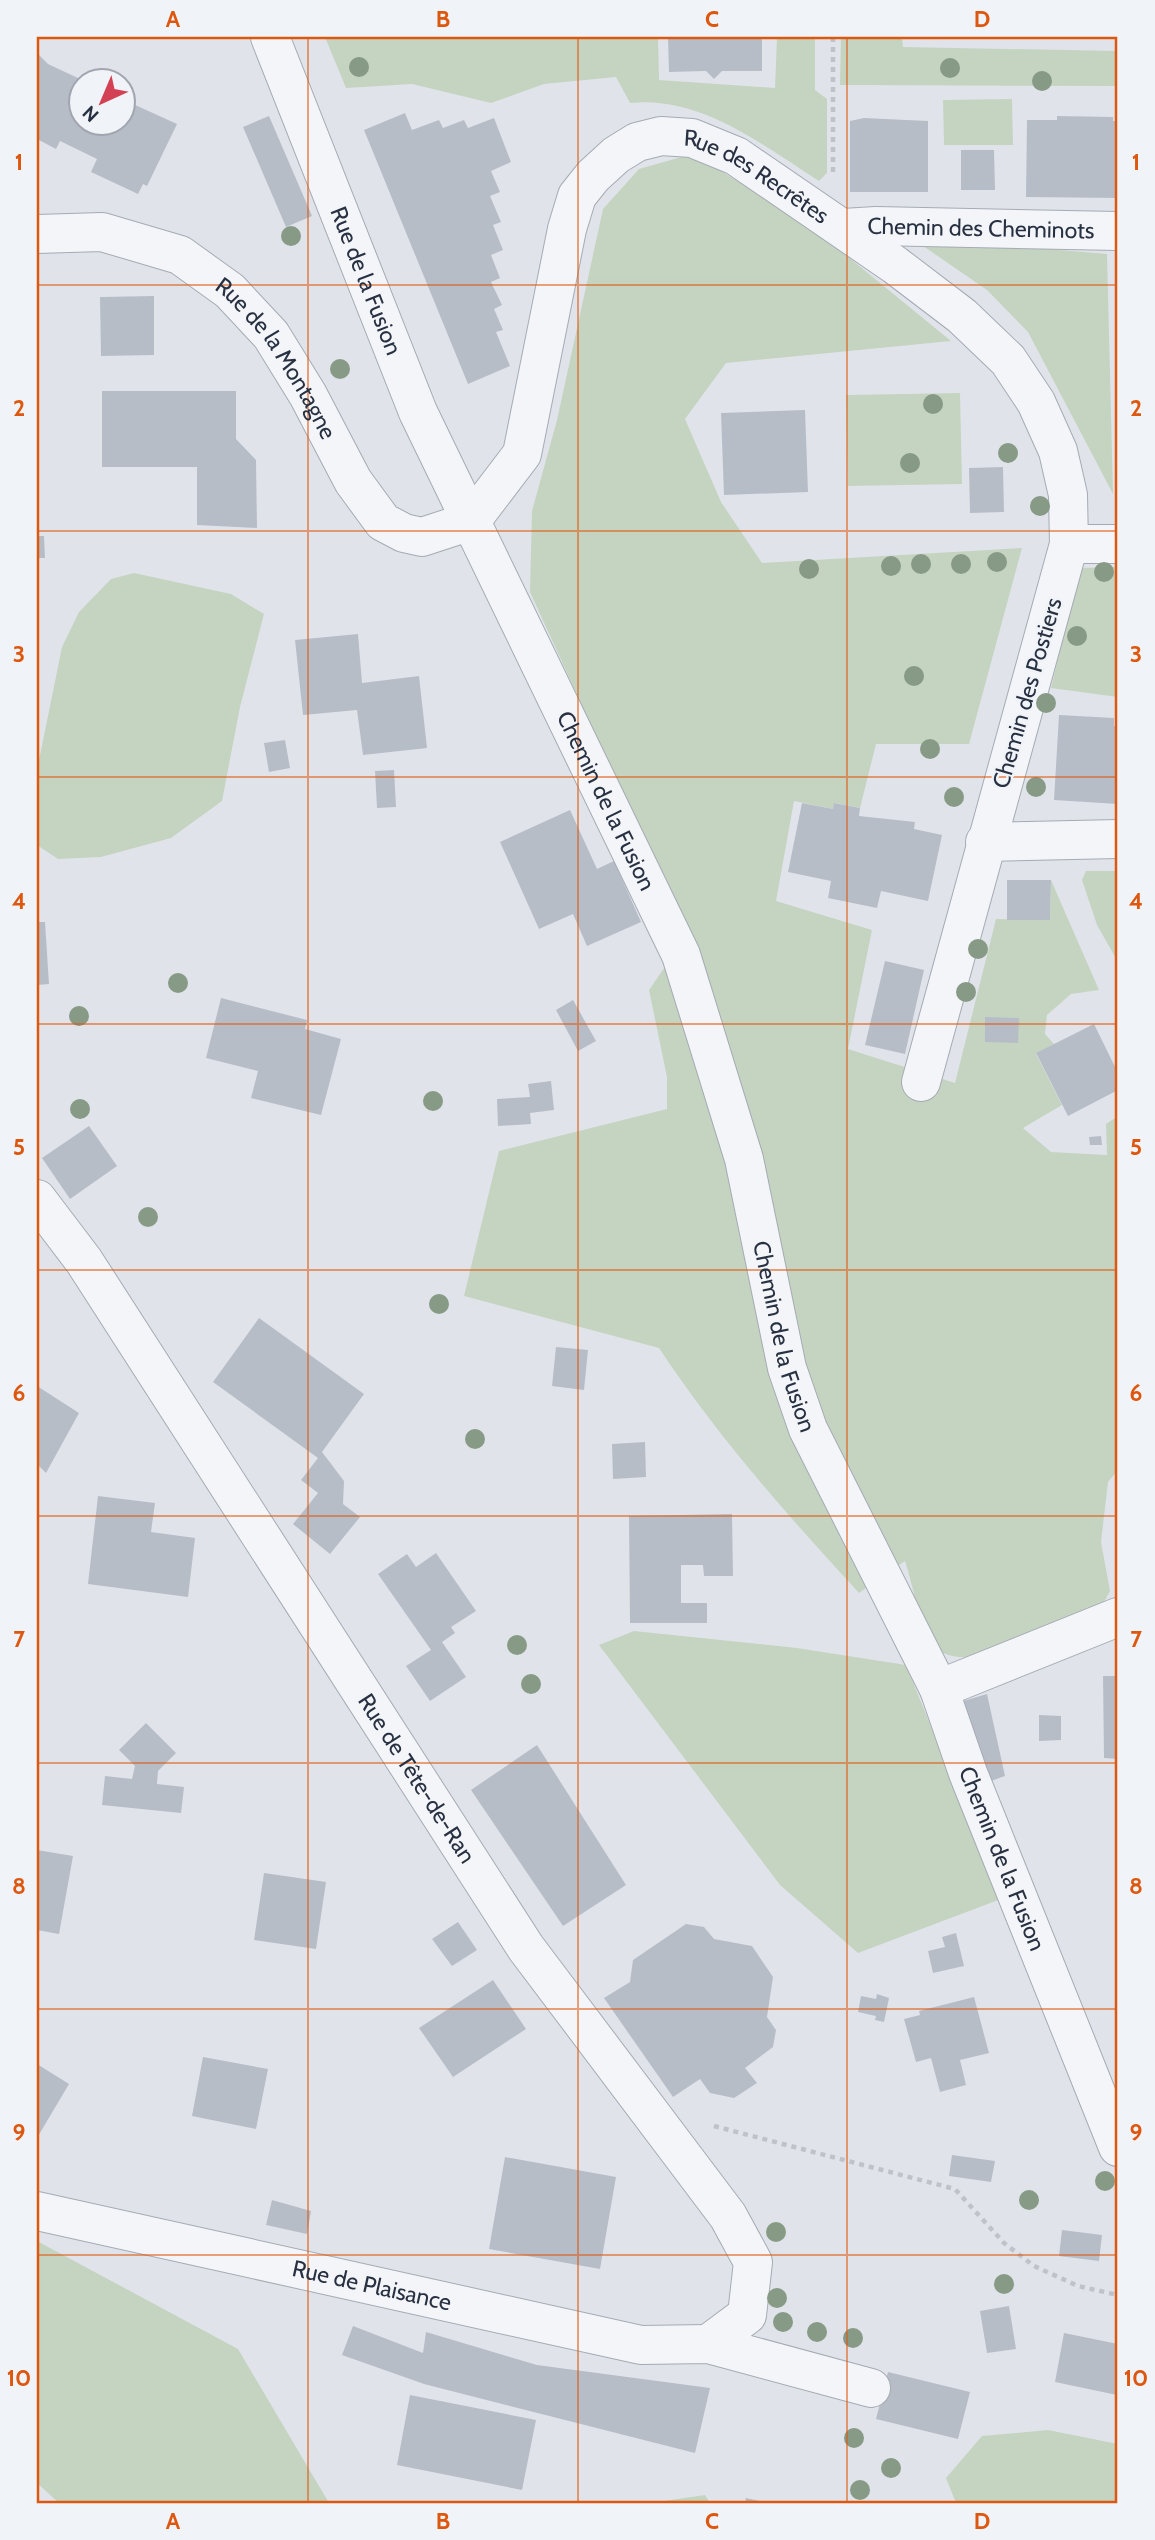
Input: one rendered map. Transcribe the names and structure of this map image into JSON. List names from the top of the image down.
{
  "streets": {
    "street": [
      "Rue des Recrêtes",
      "Chemin des Cheminots",
      "Rue de la Fusion",
      "Rue de la Montagne",
      "Chemin des Postiers",
      "Chemin de la Fusion",
      "Rue de Tête-de-Ran",
      "Rue de Plaisance"
    ]
  },
  "crossings": [
    ["Rue des Recrêtes", "Chemin des Cheminots"],
    ["Rue des Recrêtes", "Rue de la Fusion"],
    ["Rue des Recrêtes", "Rue de la Montagne"],
    ["Rue des Recrêtes", "Chemin des Postiers"],
    ["Rue des Recrêtes", "Chemin de la Fusion"],
    ["Rue de la Fusion", "Rue de la Montagne"],
    ["Rue de la Fusion", "Chemin de la Fusion"],
    ["Rue de la Montagne", "Chemin de la Fusion"],
    ["Rue de Tête-de-Ran", "Rue de Plaisance"]
  ],
  "north": "bottom left",
  "grid": {
    "columns": [
      "A",
      "B",
      "C",
      "D"
    ],
    "rows": [
      "1",
      "2",
      "3",
      "4",
      "5",
      "6",
      "7",
      "8",
      "9",
      "10"
    ]
  }
}
